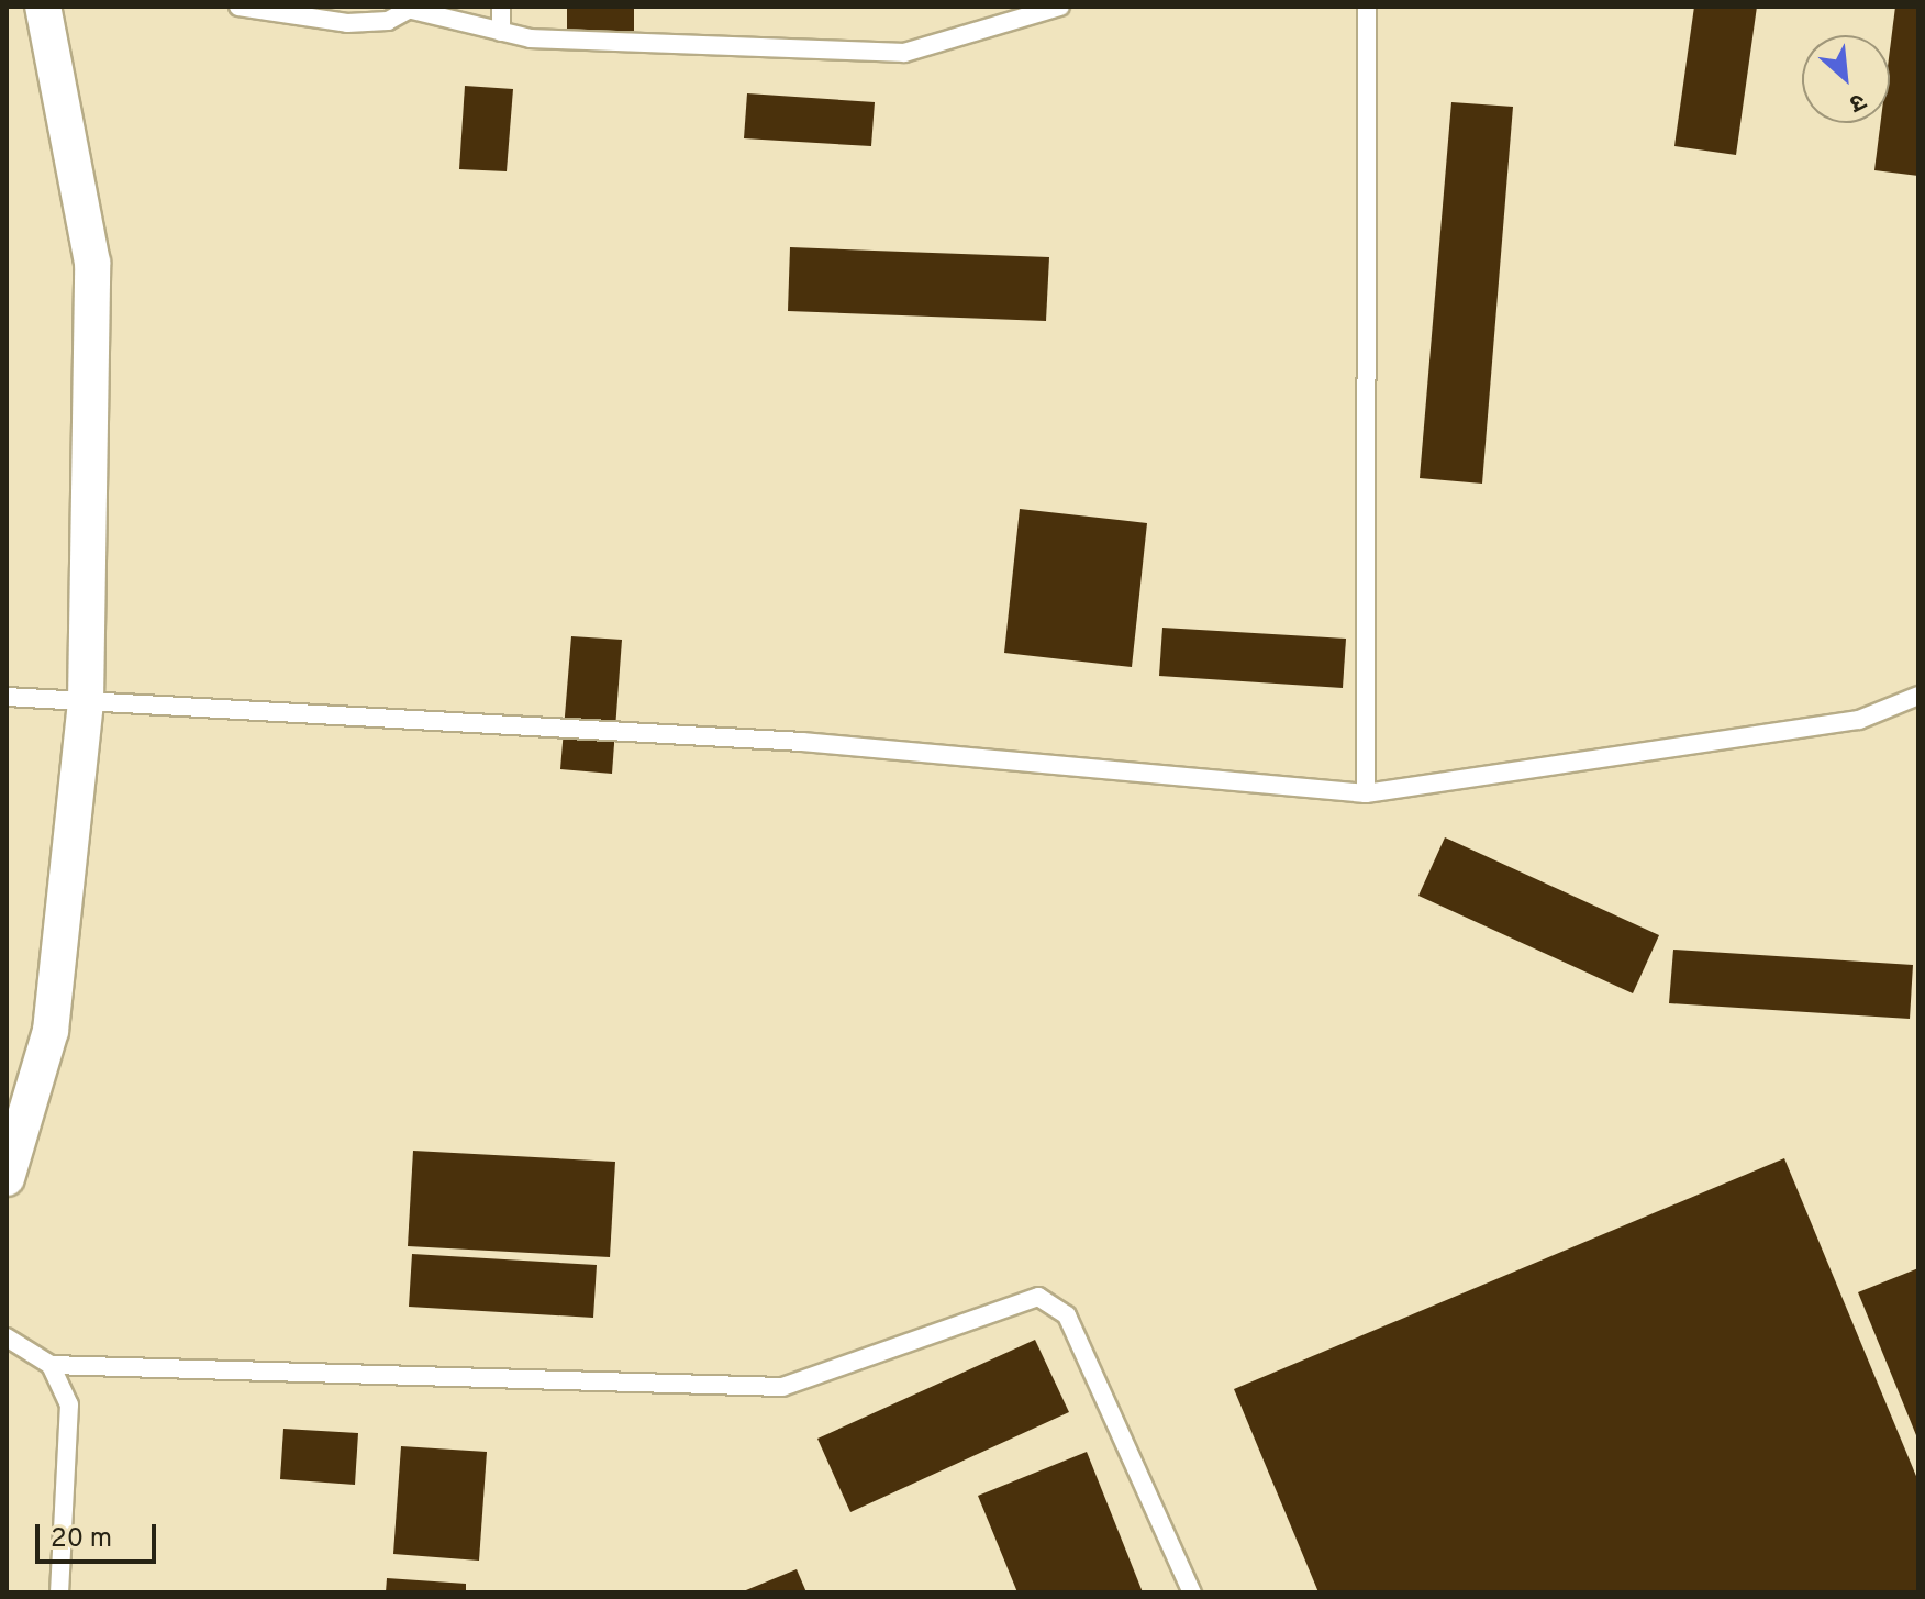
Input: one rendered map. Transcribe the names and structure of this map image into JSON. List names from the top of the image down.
{
  "scale_bar": "20 m",
  "north": "bottom right"
}
